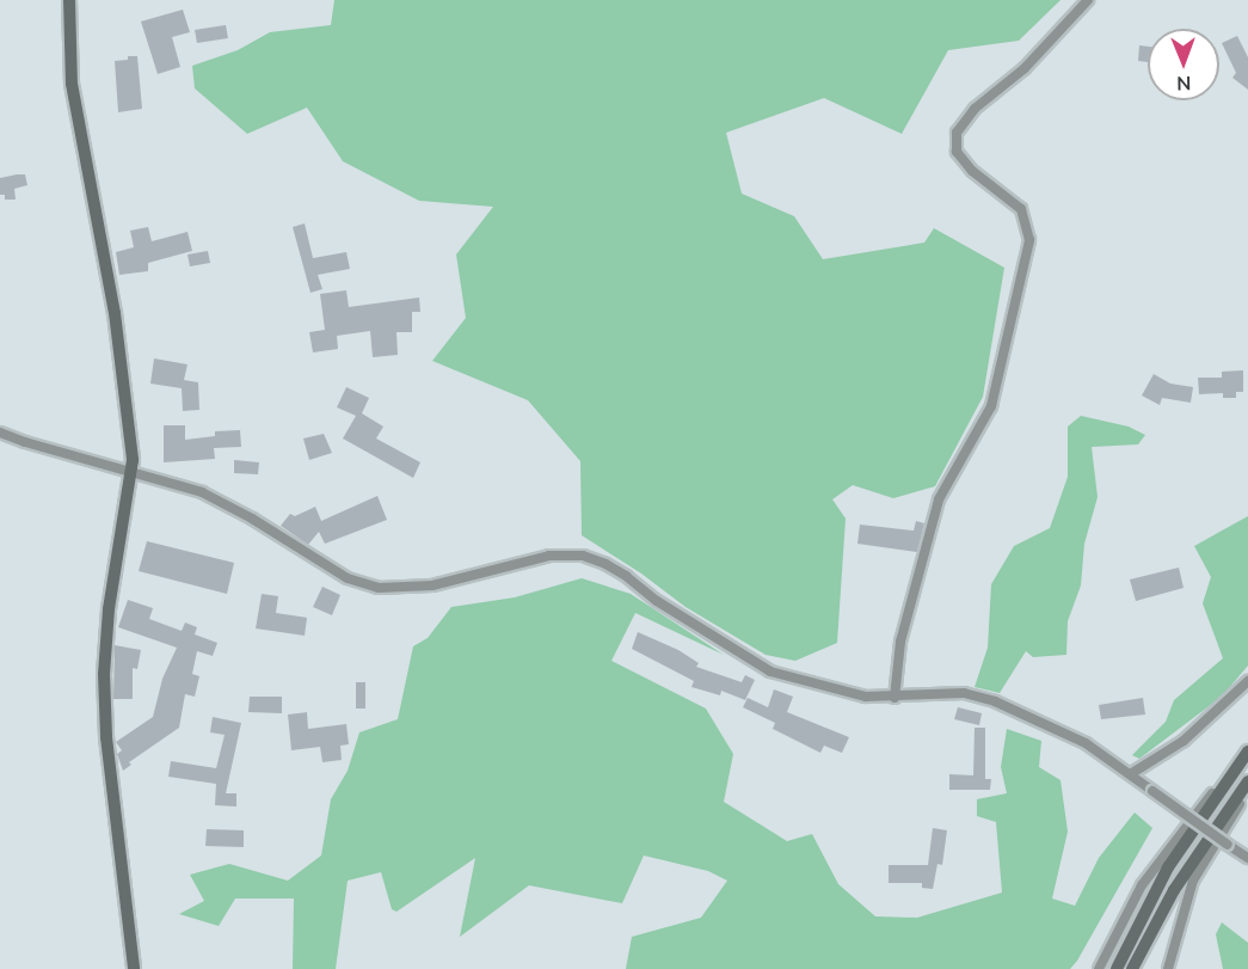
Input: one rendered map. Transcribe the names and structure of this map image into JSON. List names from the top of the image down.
{
  "north": "bottom"
}
